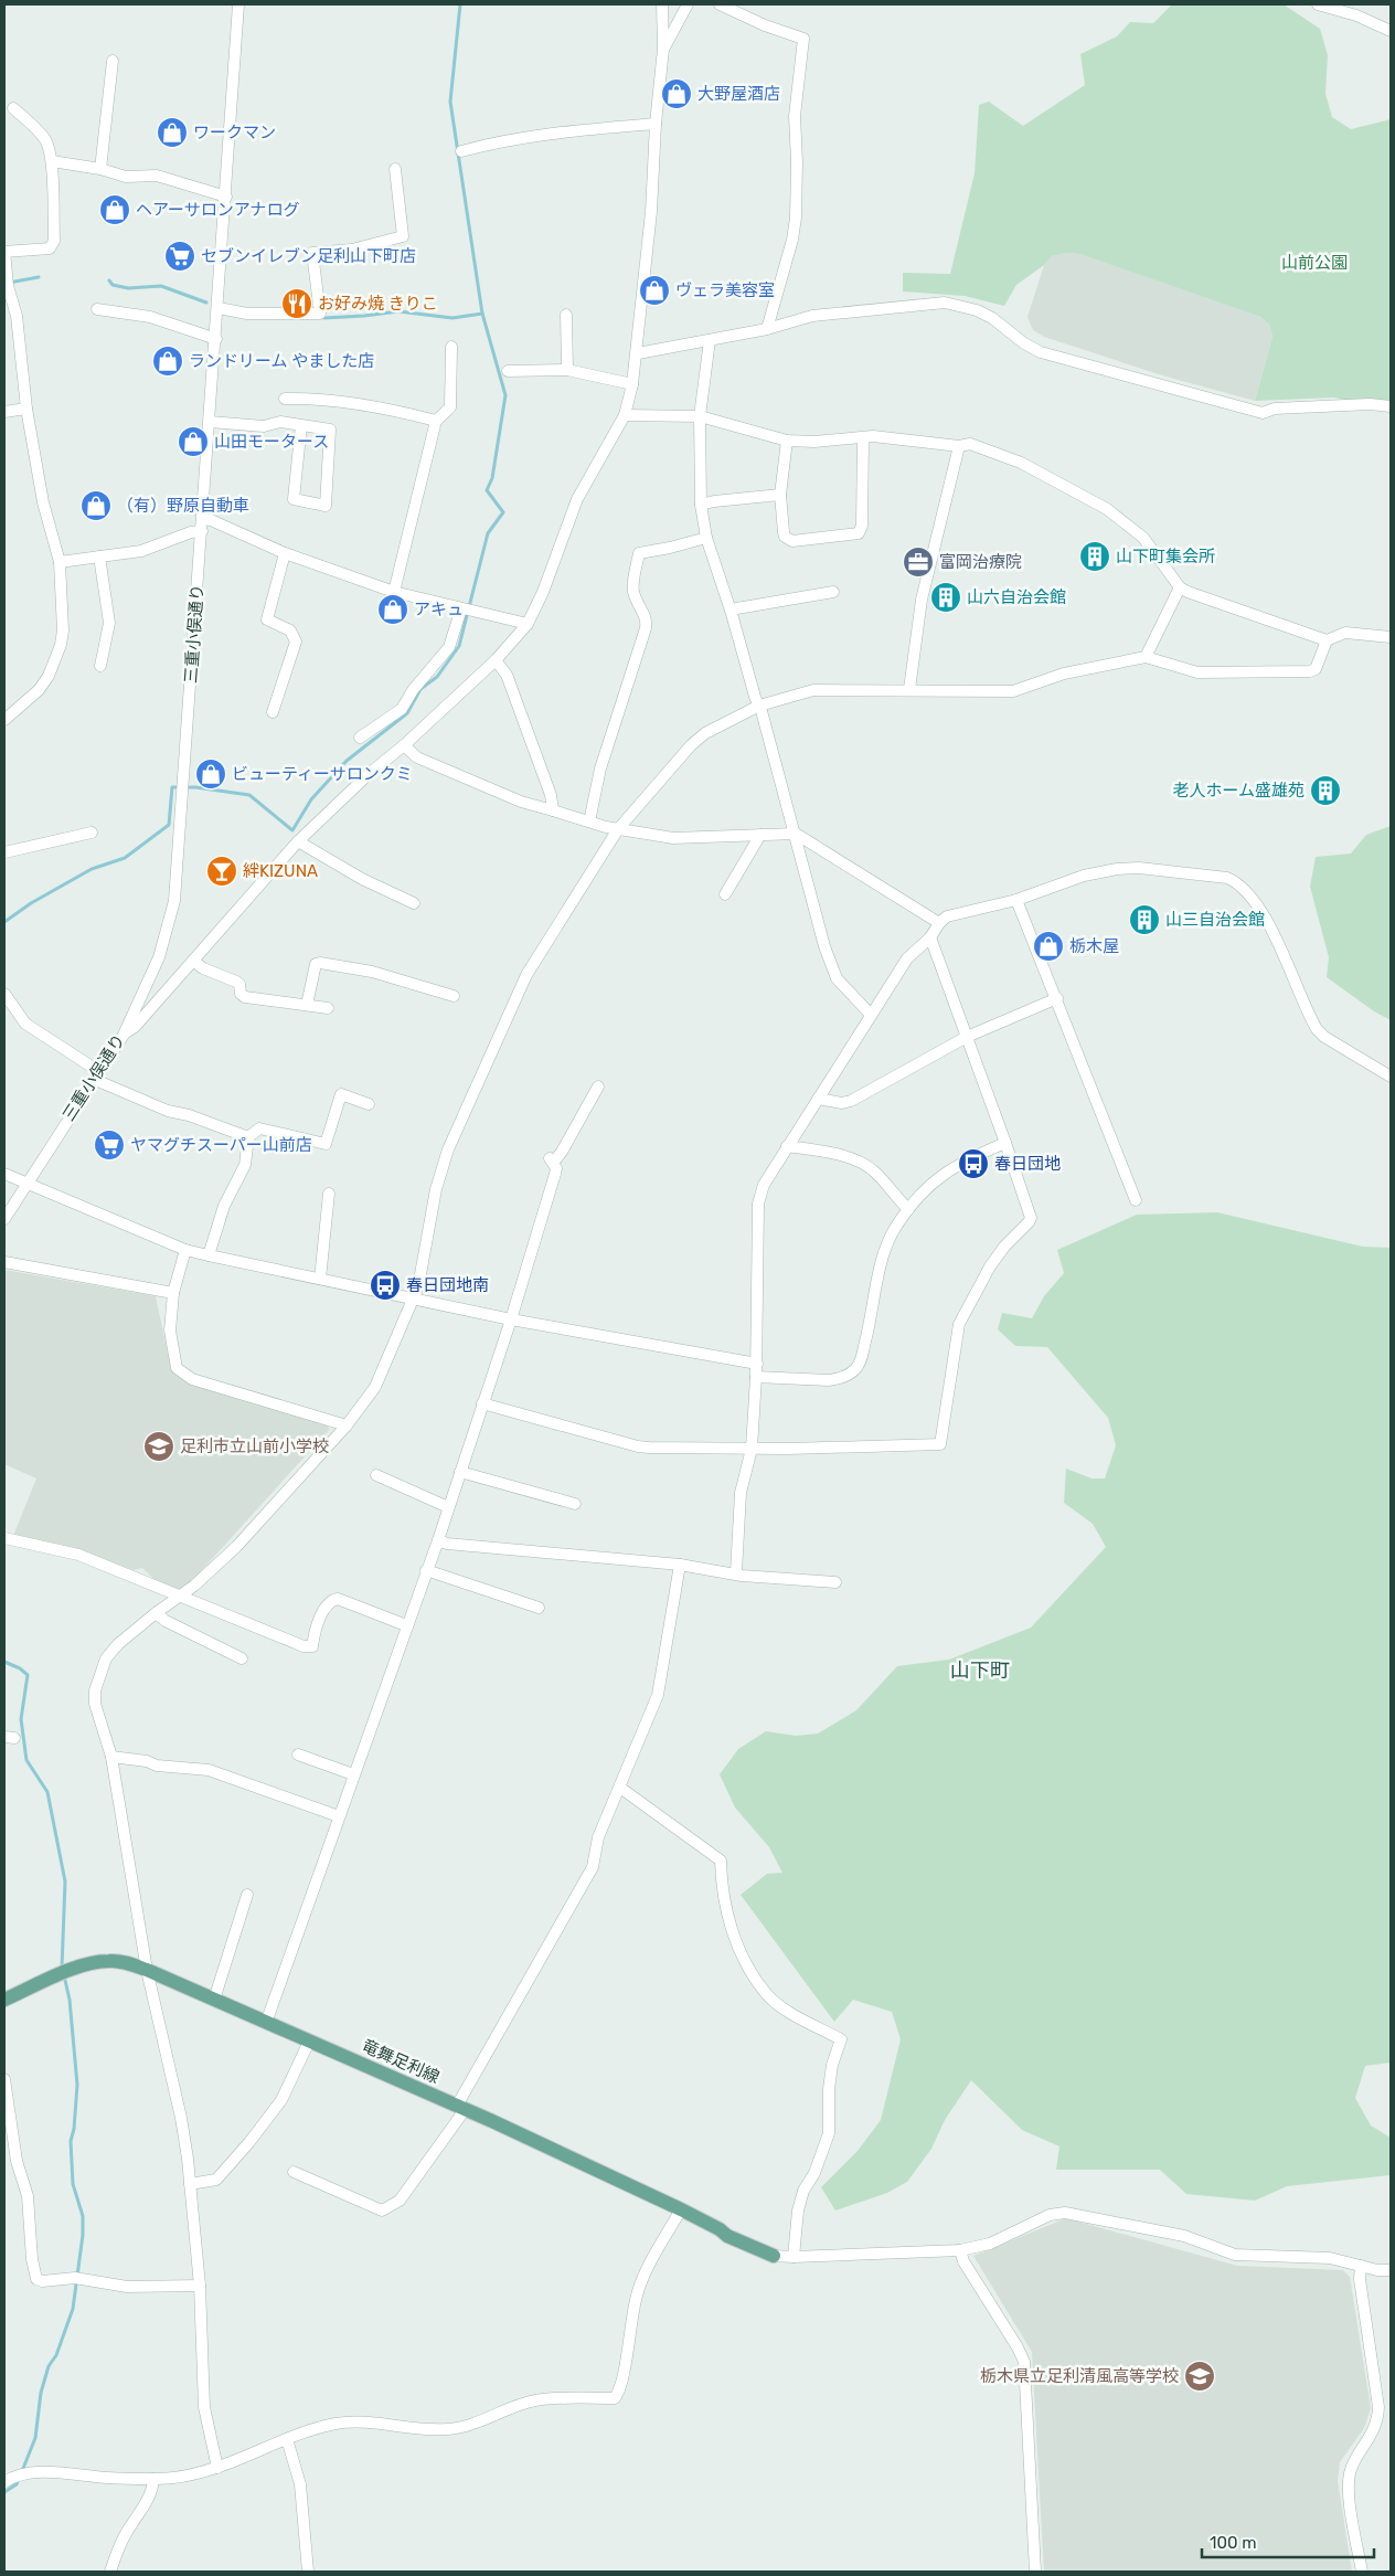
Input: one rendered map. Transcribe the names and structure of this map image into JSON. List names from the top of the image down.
{
  "streets": {
    "main road": ["竜舞足利線"],
    "street": ["三重小俣通り"]
  },
  "districts": ["山下町"],
  "parks": ["山前公園"],
  "places": {
    "shop": [
      "大野屋酒店",
      "ワークマン",
      "ヘアーサロンアナログ",
      "ヴェラ美容室",
      "ランドリーム やました店",
      "山田モータース",
      "（有）野原自動車",
      "アキュ",
      "ビューティーサロンクミ",
      "栃木屋"
    ],
    "supermarket": ["セブンイレブン足利山下町店", "ヤマグチスーパー山前店"],
    "restaurant": ["お好み焼 きりこ"],
    "building": [
      "山下町集会所",
      "山六自治会館",
      "老人ホーム盛雄苑",
      "山三自治会館"
    ],
    "office": ["富岡治療院"],
    "bar": ["絆KIZUNA"],
    "bus stop": ["春日団地", "春日団地南"],
    "school or university": ["足利市立山前小学校", "栃木県立足利清風高等学校"]
  },
  "scale_bar": "100 m"
}
